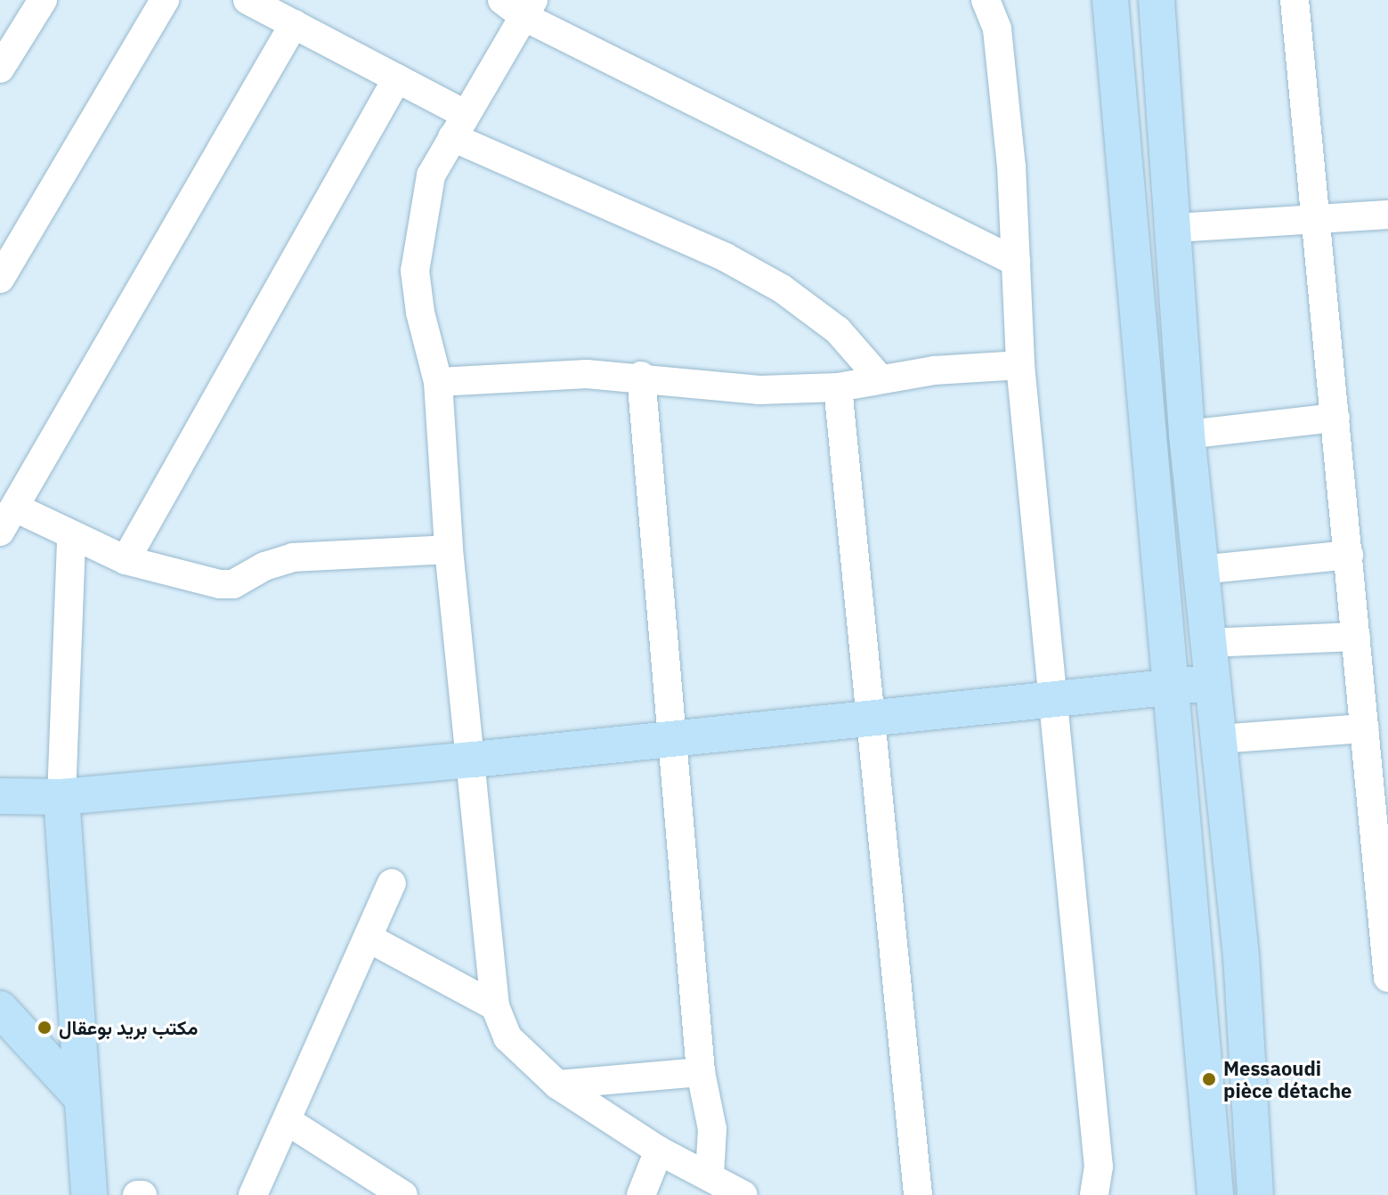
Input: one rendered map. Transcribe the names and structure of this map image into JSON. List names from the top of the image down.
{
  "places": ["مكتب بريد بوعقال", "Messaoudi pièce détache"]
}
